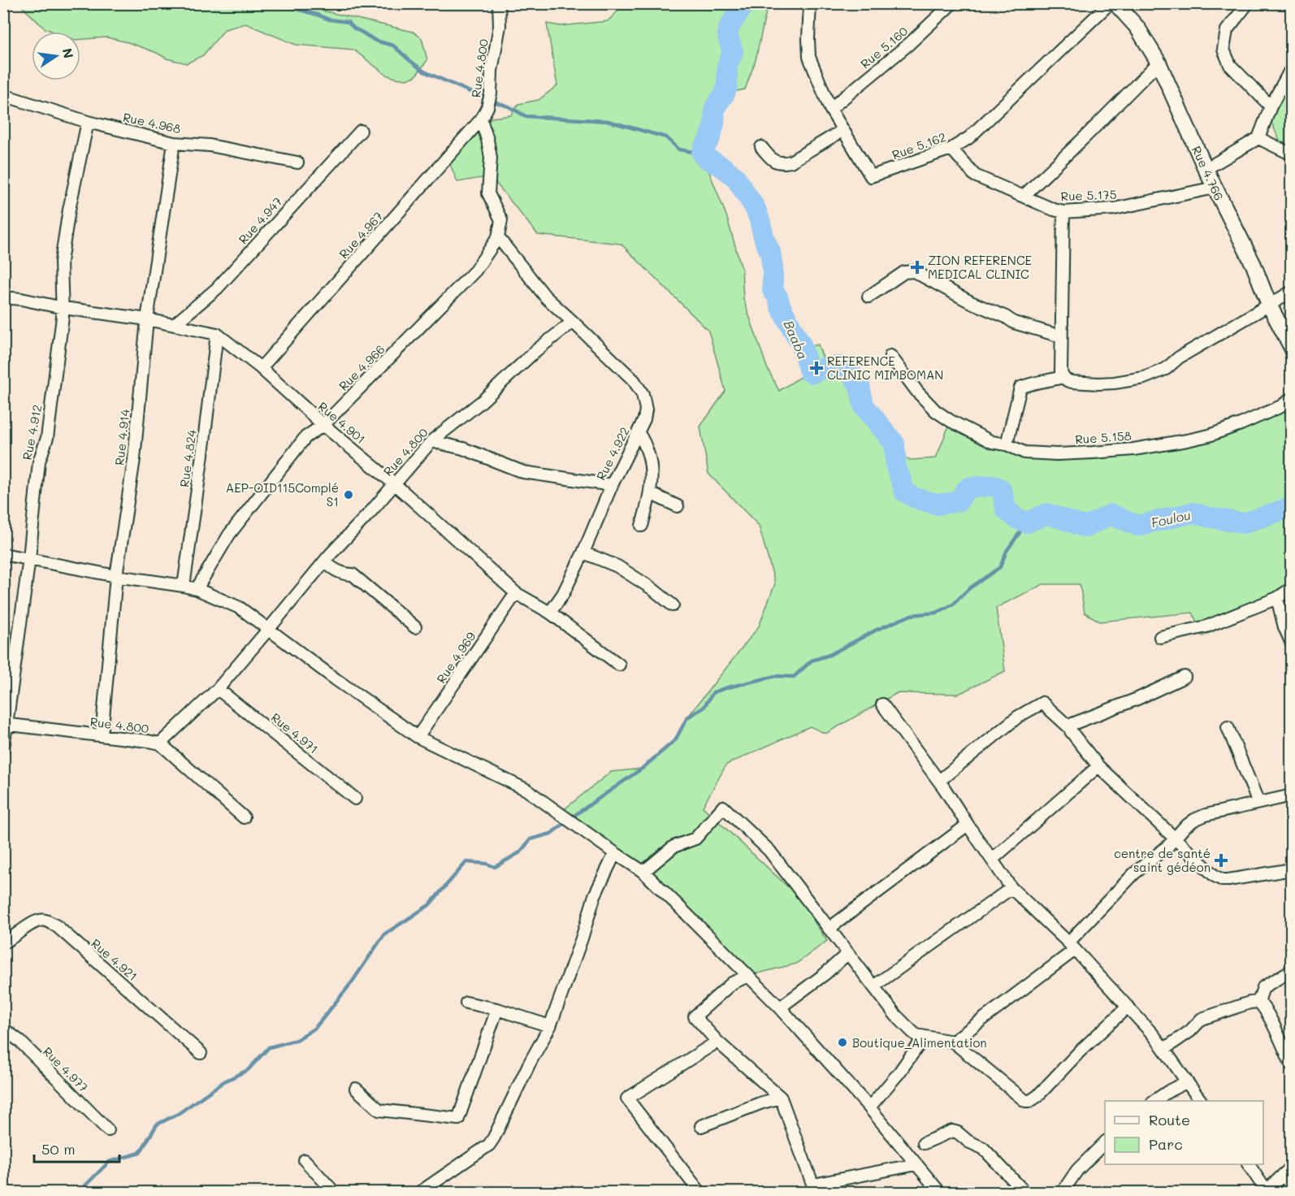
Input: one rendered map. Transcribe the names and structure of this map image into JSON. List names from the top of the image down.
{
  "streets": {
    "street": [
      "Rue 5.160",
      "Rue 4.800",
      "Rue 4.968",
      "Rue 5.162",
      "Rue 4.766",
      "Rue 5.175",
      "Rue 4.947",
      "Rue 4.967",
      "Rue 4.966",
      "Rue 4.901",
      "Rue 4.912",
      "Rue 4.914",
      "Rue 5.158",
      "Rue 4.922",
      "Rue 4.824",
      "Rue 4.969",
      "Rue 4.971",
      "Rue 4.921",
      "Rue 4.977"
    ]
  },
  "crossings": [
    ["Rue 5.160", "Rue 5.162"],
    ["Rue 4.800", "Rue 4.967"],
    ["Rue 4.800", "Rue 4.901"],
    ["Rue 4.800", "Rue 4.912"],
    ["Rue 4.800", "Rue 4.914"],
    ["Rue 4.800", "Rue 4.922"],
    ["Rue 4.800", "Rue 4.971"],
    ["Rue 4.968", "Rue 4.912"],
    ["Rue 4.968", "Rue 4.914"],
    ["Rue 5.162", "Rue 5.175"],
    ["Rue 4.766", "Rue 5.175"],
    ["Rue 4.947", "Rue 4.901"],
    ["Rue 4.967", "Rue 4.901"],
    ["Rue 4.966", "Rue 4.901"],
    ["Rue 4.901", "Rue 4.912"],
    ["Rue 4.901", "Rue 4.914"],
    ["Rue 4.901", "Rue 4.922"],
    ["Rue 4.901", "Rue 4.824"],
    ["Rue 4.901", "Rue 4.969"]
  ],
  "water": ["Baaba", "Foulou"],
  "places": {
    "health": ["ZION REFERENCE MEDICAL CLINIC", "REFERENCE CLINIC MIMBOMAN", "centre de santé saint gédéon"],
    "other": ["AEP-OID115Complé S1", "Boutique_Alimentation"]
  },
  "legend": ["Route", "Parc"],
  "scale_bar": "50 m",
  "north": "right"
}
